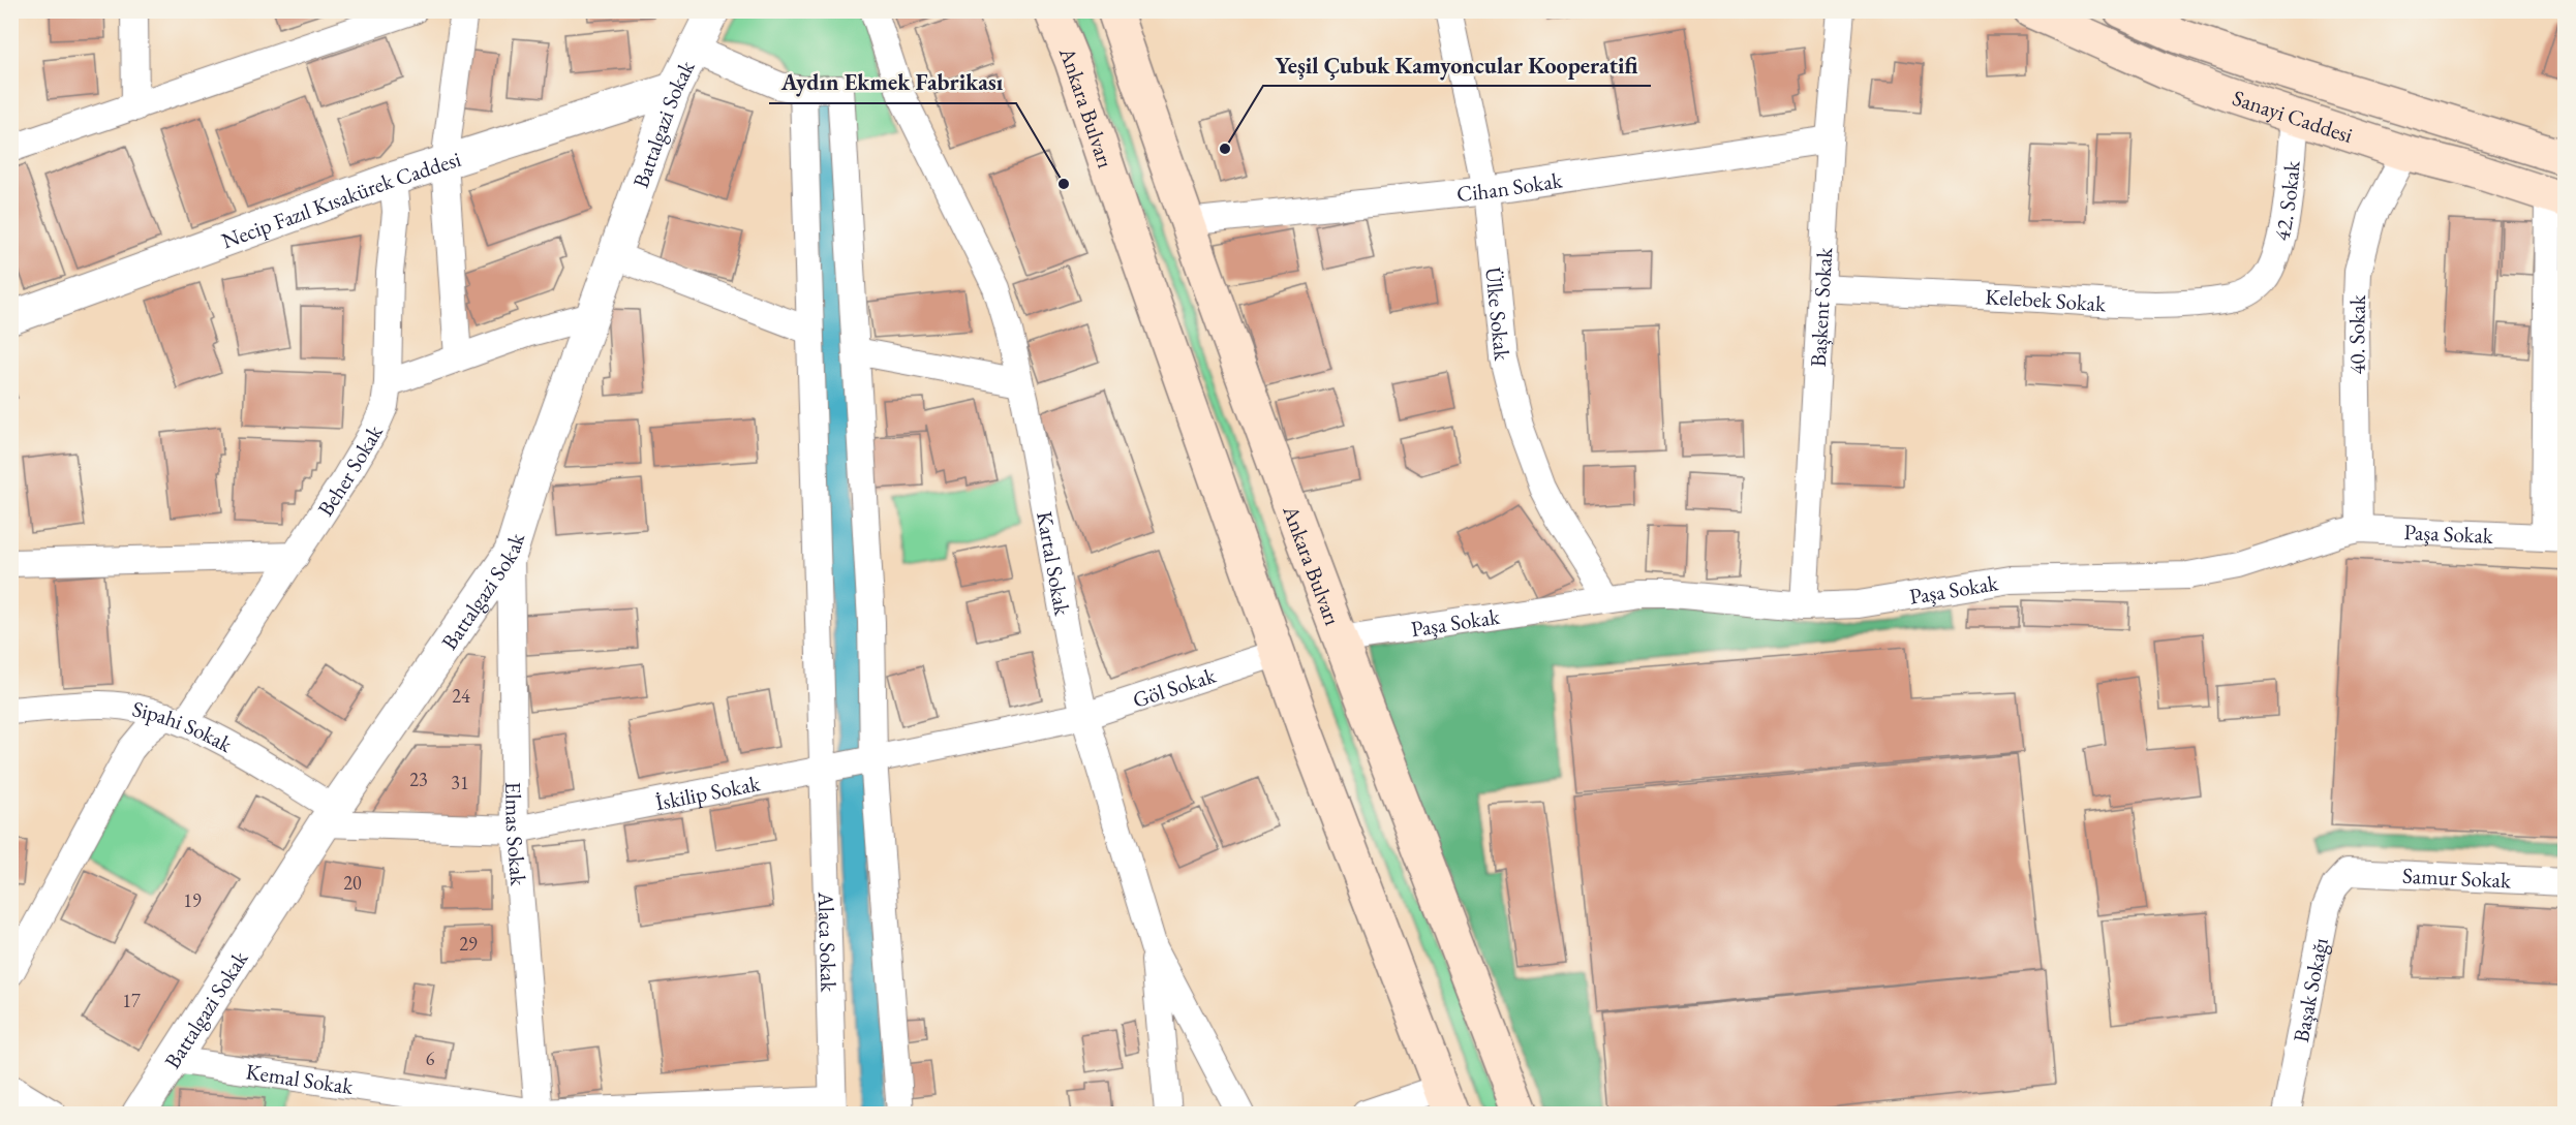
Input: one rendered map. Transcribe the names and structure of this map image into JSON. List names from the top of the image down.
{
  "streets": {
    "main road": ["Ankara Bulvarı", "Sanayi Caddesi"],
    "street": [
      "Battalgazi Sokak",
      "Cihan Sokak",
      "Necip Fazıl Kısakürek Caddesi",
      "42. Sokak",
      "Kelebek Sokak",
      "Başkent Sokak",
      "Ülke Sokak",
      "40. Sokak",
      "Beher Sokak",
      "Paşa Sokak",
      "Kartal Sokak",
      "Göl Sokak",
      "Sipahi Sokak",
      "İskilip Sokak",
      "Elmas Sokak",
      "Samur Sokak",
      "Alaca Sokak",
      "Başak Sokağı",
      "Kemal Sokak"
    ]
  },
  "crossings": [
    ["Ankara Bulvarı", "Cihan Sokak"],
    ["Ankara Bulvarı", "Paşa Sokak"],
    ["Sanayi Caddesi", "42. Sokak"],
    ["Sanayi Caddesi", "40. Sokak"],
    ["Battalgazi Sokak", "Necip Fazıl Kısakürek Caddesi"],
    ["Battalgazi Sokak", "Sipahi Sokak"],
    ["Battalgazi Sokak", "İskilip Sokak"],
    ["Battalgazi Sokak", "Elmas Sokak"],
    ["Battalgazi Sokak", "Kemal Sokak"],
    ["Cihan Sokak", "Başkent Sokak"],
    ["Cihan Sokak", "Ülke Sokak"],
    ["Necip Fazıl Kısakürek Caddesi", "Beher Sokak"],
    ["42. Sokak", "Kelebek Sokak"],
    ["Kelebek Sokak", "Başkent Sokak"],
    ["Başkent Sokak", "Paşa Sokak"],
    ["Ülke Sokak", "Paşa Sokak"],
    ["40. Sokak", "Paşa Sokak"],
    ["Beher Sokak", "Sipahi Sokak"],
    ["Kartal Sokak", "Göl Sokak"],
    ["Kartal Sokak", "İskilip Sokak"],
    ["Göl Sokak", "İskilip Sokak"],
    ["Sipahi Sokak", "İskilip Sokak"],
    ["İskilip Sokak", "Elmas Sokak"],
    ["İskilip Sokak", "Alaca Sokak"],
    ["Elmas Sokak", "Kemal Sokak"],
    ["Samur Sokak", "Başak Sokağı"],
    ["Alaca Sokak", "Kemal Sokak"]
  ],
  "places": ["Yeşil Çubuk Kamyoncular Kooperatifi", "Aydın Ekmek Fabrikası"],
  "house_numbers": [
    "24",
    "23",
    "31",
    "20",
    "19",
    "29",
    "17",
    "6"
  ]
}
